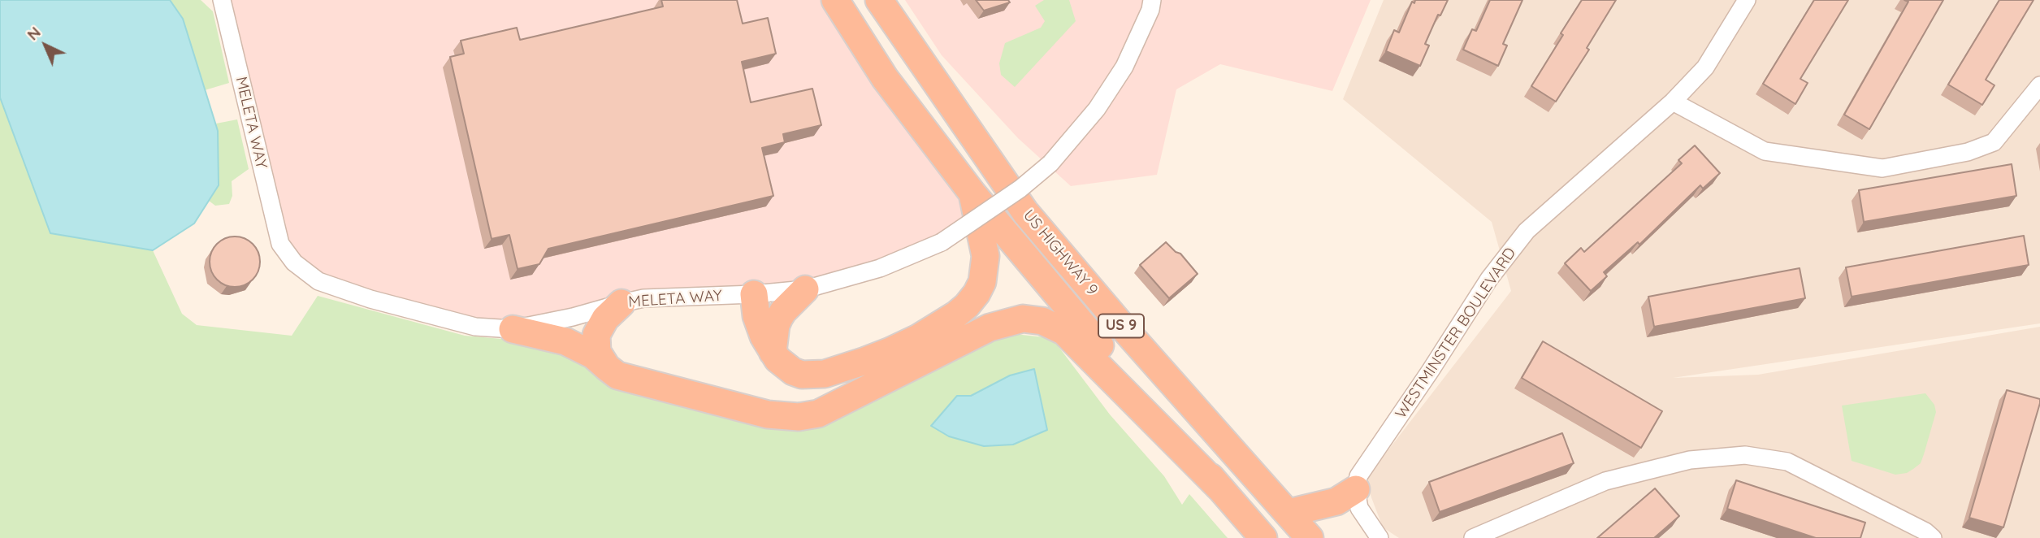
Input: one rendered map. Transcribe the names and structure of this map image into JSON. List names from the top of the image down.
{
  "streets": {
    "highway": ["US HIGHWAY 9", "US 9"],
    "street": ["MELETA WAY", "WESTMINSTER BOULEVARD"]
  },
  "north": "top left"
}
